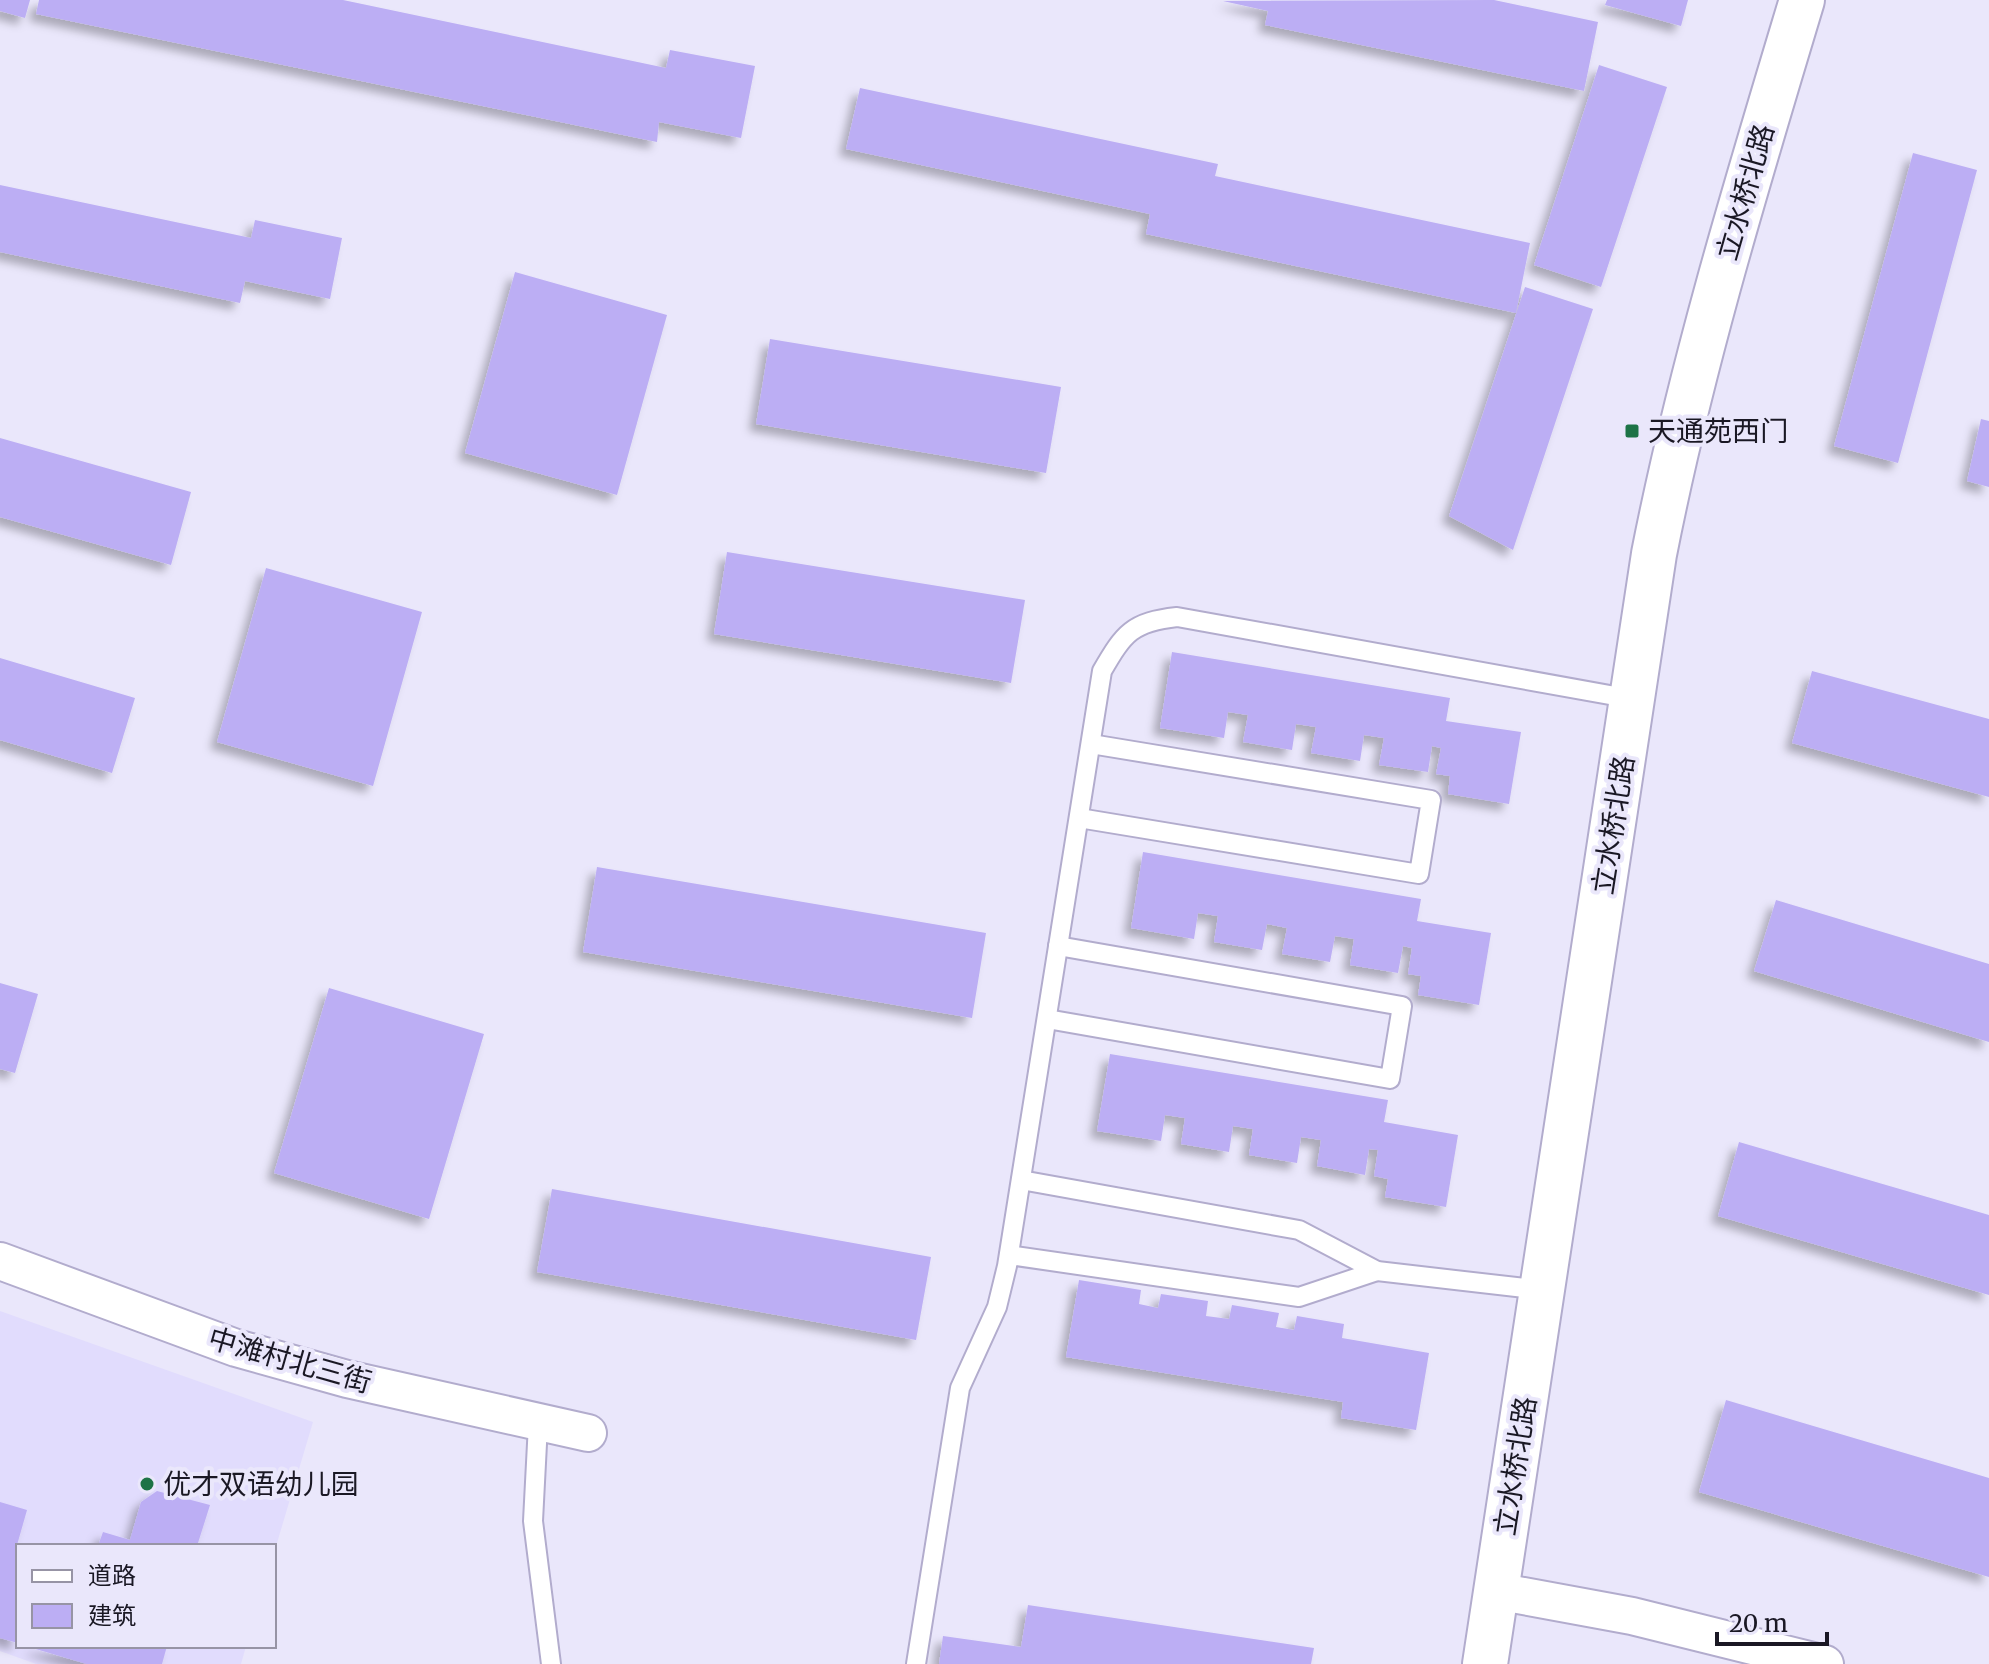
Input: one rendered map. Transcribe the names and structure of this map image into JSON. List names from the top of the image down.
{
  "streets": {
    "street": ["立水桥北路", "中滩村北三街"]
  },
  "places": {
    "transit": ["天通苑西门"],
    "other": ["优才双语幼儿园"]
  },
  "legend": ["道路", "建筑"],
  "scale_bar": "20 m"
}
